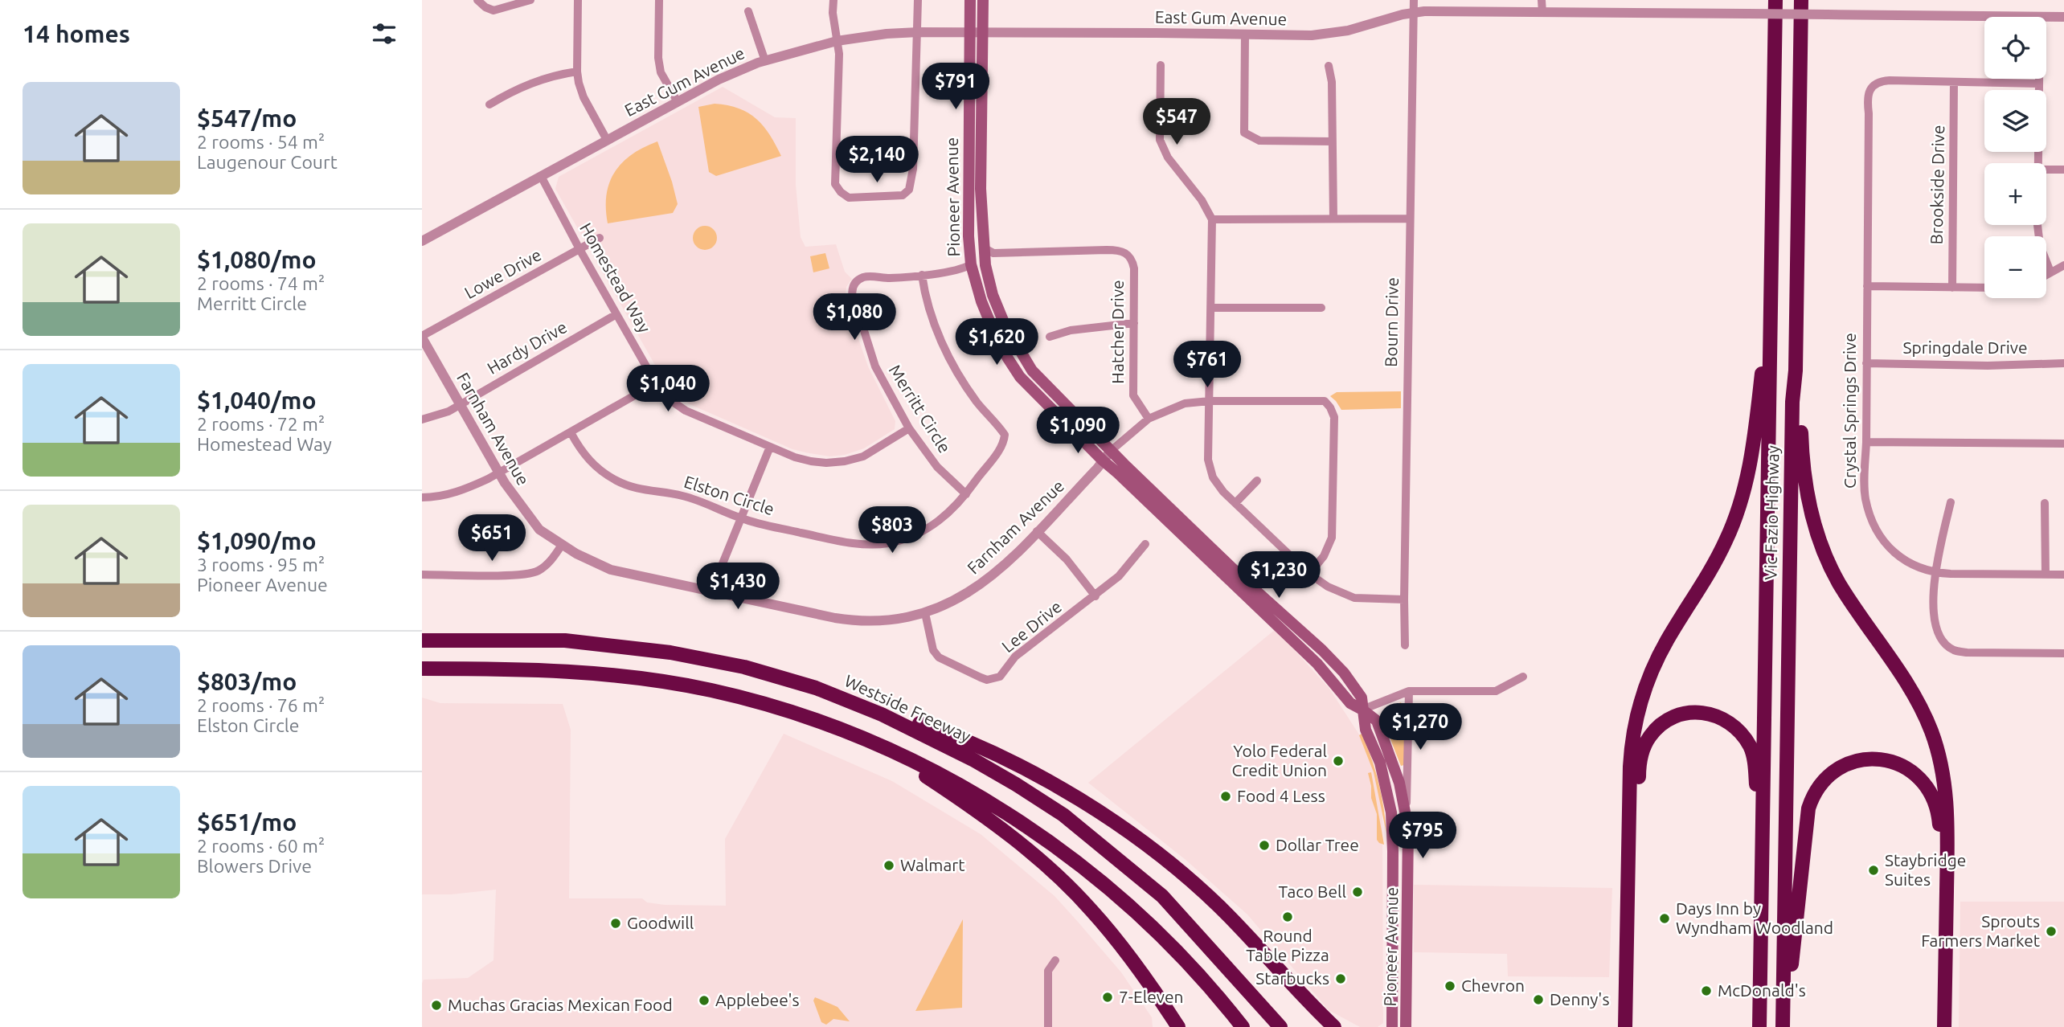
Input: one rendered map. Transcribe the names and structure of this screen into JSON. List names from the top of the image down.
{
  "streets": {
    "highway": ["Vic Fazio Highway", "Westside Freeway"],
    "main road": ["Pioneer Avenue"],
    "street": [
      "East Gum Avenue",
      "Brookside Drive",
      "Lowe Drive",
      "Homestead Way",
      "Bourn Drive",
      "Hatcher Drive",
      "Hardy Drive",
      "Springdale Drive",
      "Merritt Circle",
      "Crystal Springs Drive",
      "Farnham Avenue",
      "Elston Circle",
      "Lee Drive"
    ]
  },
  "crossings": [
    ["East Gum Avenue", "Pioneer Avenue"],
    ["East Gum Avenue", "Homestead Way"],
    ["East Gum Avenue", "Bourn Drive"],
    ["Brookside Drive", "Crystal Springs Drive"],
    ["Pioneer Avenue", "Hatcher Drive"],
    ["Pioneer Avenue", "Merritt Circle"],
    ["Pioneer Avenue", "Farnham Avenue"],
    ["Lowe Drive", "Homestead Way"],
    ["Lowe Drive", "Farnham Avenue"],
    ["Homestead Way", "Hardy Drive"],
    ["Homestead Way", "Merritt Circle"],
    ["Hatcher Drive", "Farnham Avenue"],
    ["Hardy Drive", "Farnham Avenue"],
    ["Springdale Drive", "Crystal Springs Drive"],
    ["Merritt Circle", "Elston Circle"],
    ["Farnham Avenue", "Lee Drive"]
  ],
  "places": [
    "Yolo Federal Credit Union",
    "Food 4 Less",
    "Dollar Tree",
    "Walmart",
    "Staybridge Suites",
    "Taco Bell",
    "Round Table Pizza",
    "Days Inn by Wyndham Woodland",
    "Goodwill",
    "Sprouts Farmers Market",
    "Starbucks",
    "Chevron",
    "McDonald's",
    "7-Eleven",
    "Denny's",
    "Applebee's",
    "Muchas Gracias Mexican Food"
  ],
  "page": {
    "heading": "14 homes",
    "map_buttons": ["+", "−"],
    "price": [
      "$791",
      "$547",
      "$2,140",
      "$1,080",
      "$1,620",
      "$761",
      "$1,040",
      "$1,090",
      "$803",
      "$651",
      "$1,230",
      "$1,430",
      "$1,270",
      "$795"
    ],
    "list": [
      {
        "name": "$547/mo",
        "note": "2 rooms · 54 m² · Laugenour Court"
      },
      {
        "name": "$1,080/mo",
        "note": "2 rooms · 74 m² · Merritt Circle"
      },
      {
        "name": "$1,040/mo",
        "note": "2 rooms · 72 m² · Homestead Way"
      },
      {
        "name": "$1,090/mo",
        "note": "3 rooms · 95 m² · Pioneer Avenue"
      },
      {
        "name": "$803/mo",
        "note": "2 rooms · 76 m² · Elston Circle"
      },
      {
        "name": "$651/mo",
        "note": "2 rooms · 60 m² · Blowers Drive"
      }
    ]
  }
}
